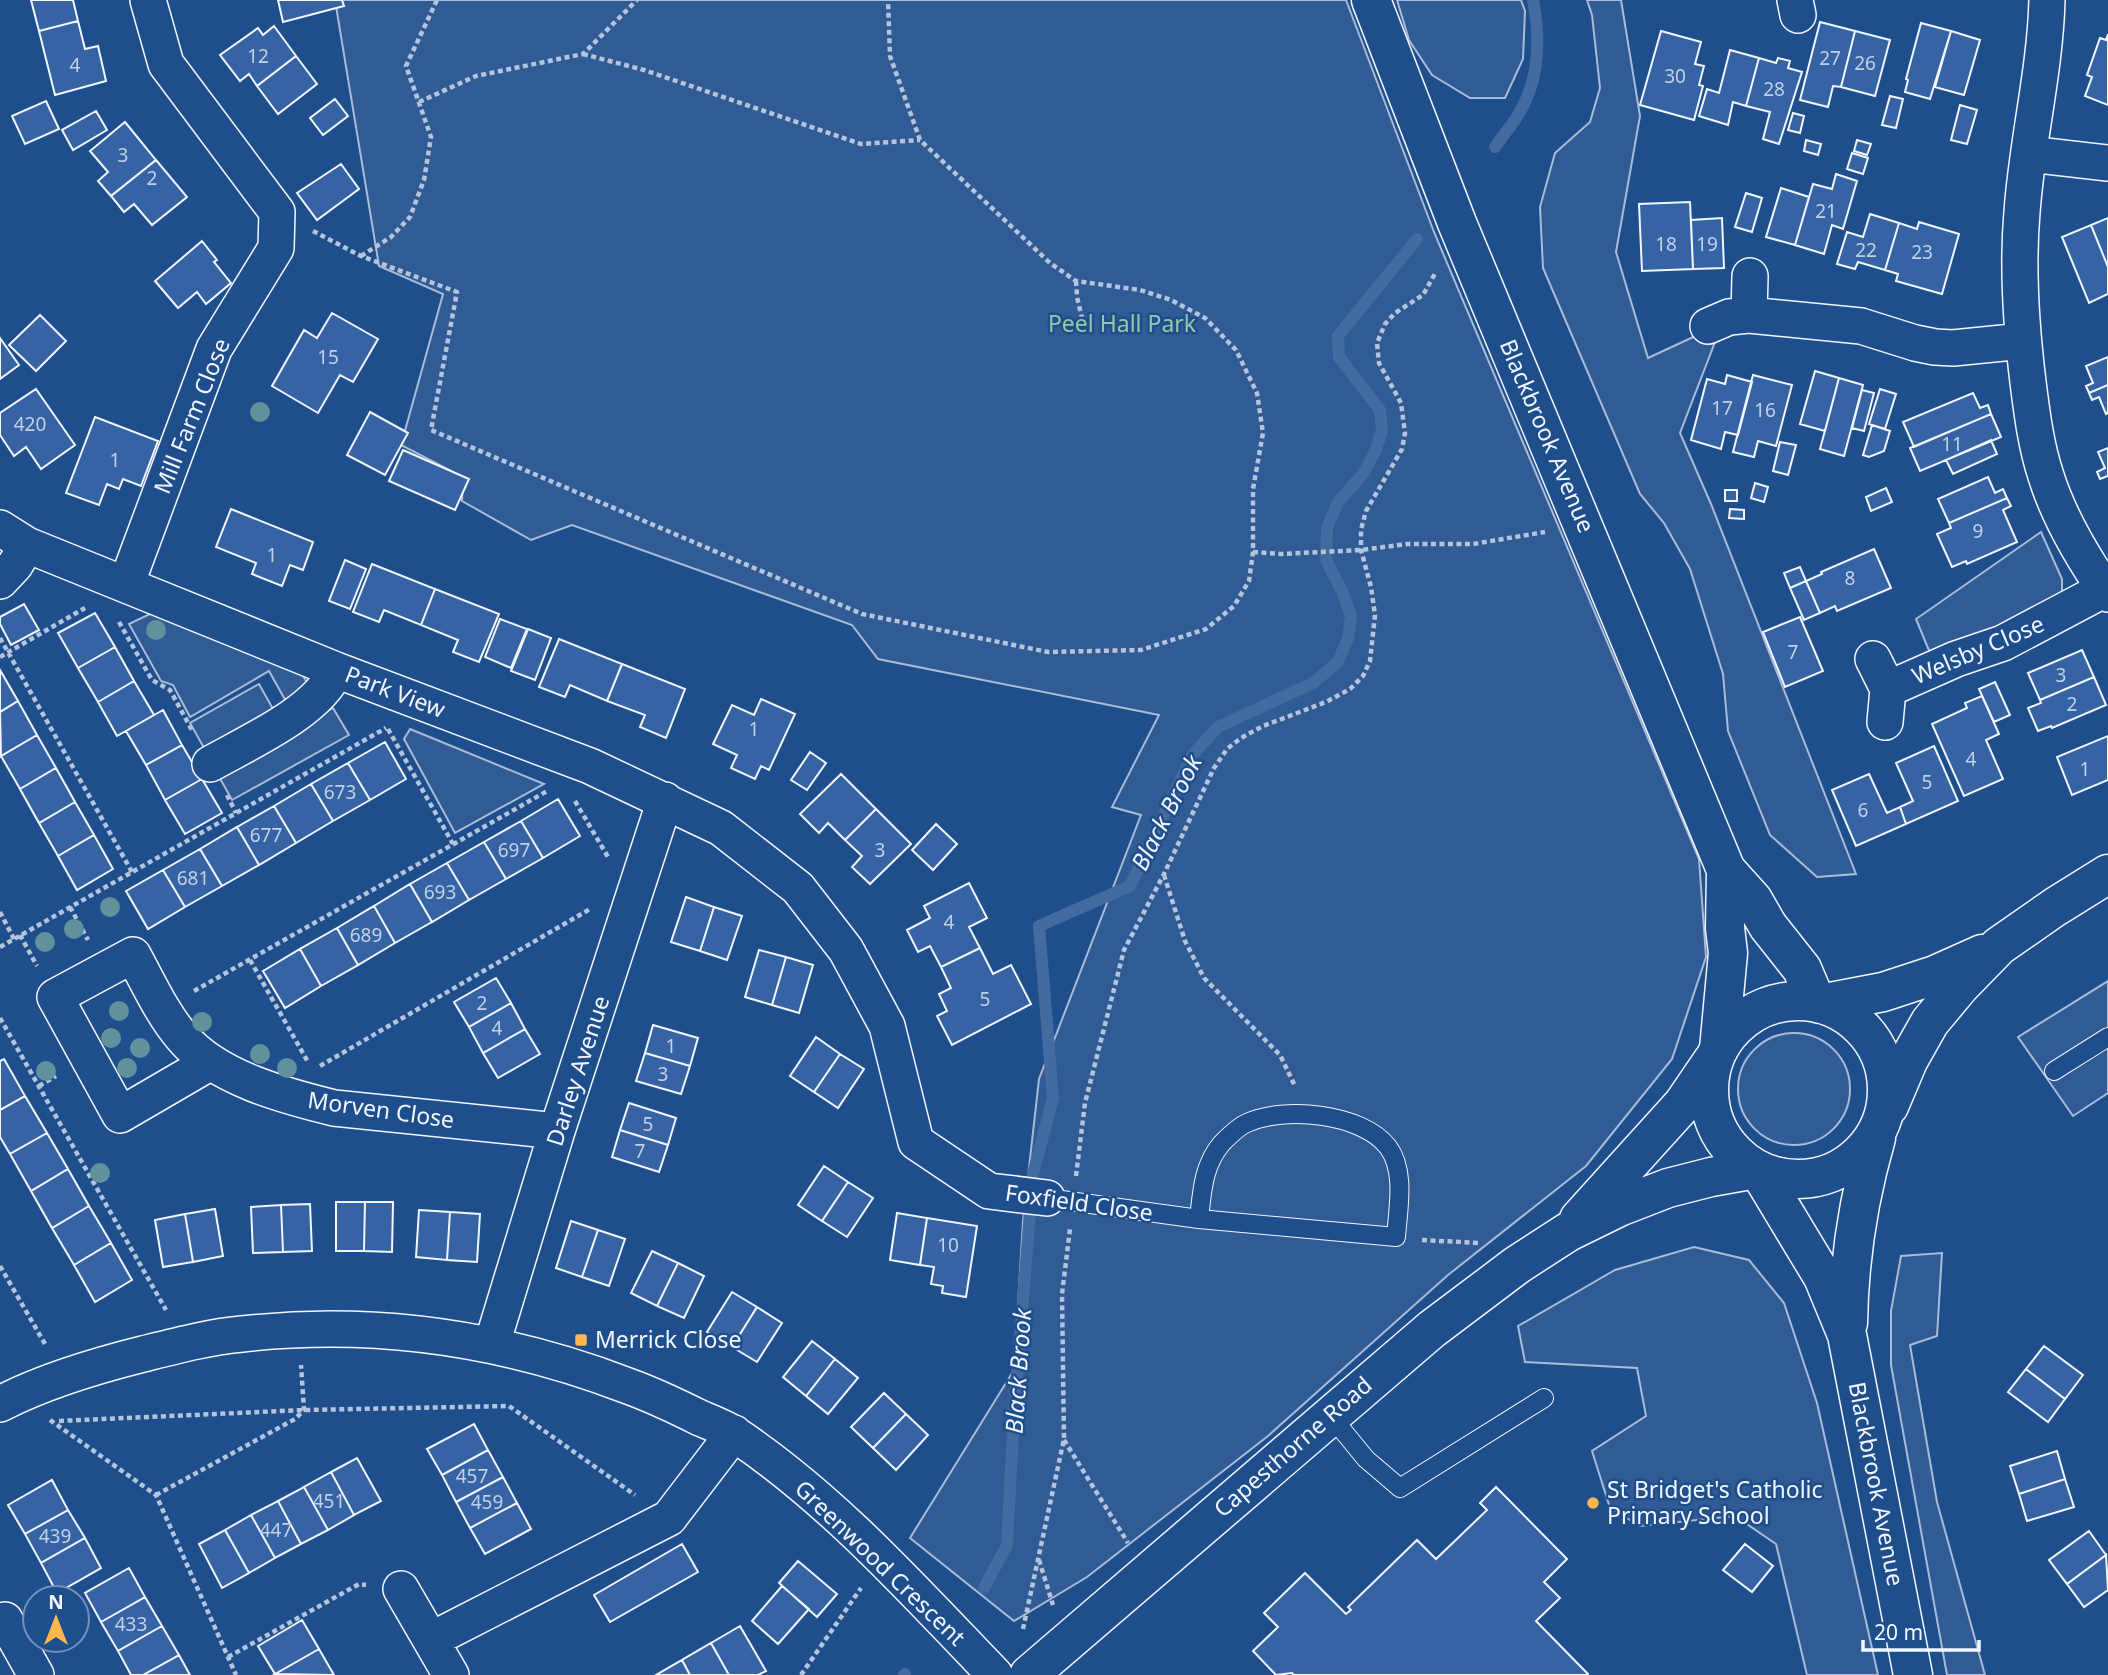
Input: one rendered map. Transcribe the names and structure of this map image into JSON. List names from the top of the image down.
{
  "streets": {
    "street": [
      "Mill Farm Close",
      "Blackbrook Avenue",
      "Welsby Close",
      "Park View",
      "Darley Avenue",
      "Morven Close",
      "Foxfield Close",
      "Capesthorne Road",
      "Greenwood Crescent"
    ]
  },
  "crossings": [
    ["Mill Farm Close", "Park View"],
    ["Blackbrook Avenue", "Capesthorne Road"],
    ["Park View", "Darley Avenue"],
    ["Park View", "Foxfield Close"],
    ["Darley Avenue", "Morven Close"],
    ["Darley Avenue", "Foxfield Close"],
    ["Darley Avenue", "Greenwood Crescent"]
  ],
  "water": ["Black Brook"],
  "parks": ["Peel Hall Park"],
  "places": {
    "transit": ["Merrick Close"],
    "other": ["St Bridget's Catholic Primary School"]
  },
  "house_numbers": [
    "12",
    "27",
    "26",
    "4",
    "30",
    "28",
    "3",
    "2",
    "21",
    "18",
    "19",
    "22",
    "23",
    "15",
    "17",
    "16",
    "420",
    "11",
    "1",
    "9",
    "1",
    "8",
    "7",
    "3",
    "2",
    "1",
    "4",
    "1",
    "5",
    "673",
    "6",
    "677",
    "697",
    "3",
    "681",
    "693",
    "4",
    "689",
    "5",
    "2",
    "4",
    "1",
    "3",
    "5",
    "7",
    "10",
    "457",
    "451",
    "459",
    "447",
    "439",
    "433"
  ],
  "scale_bar": "20 m",
  "north": "top"
}
